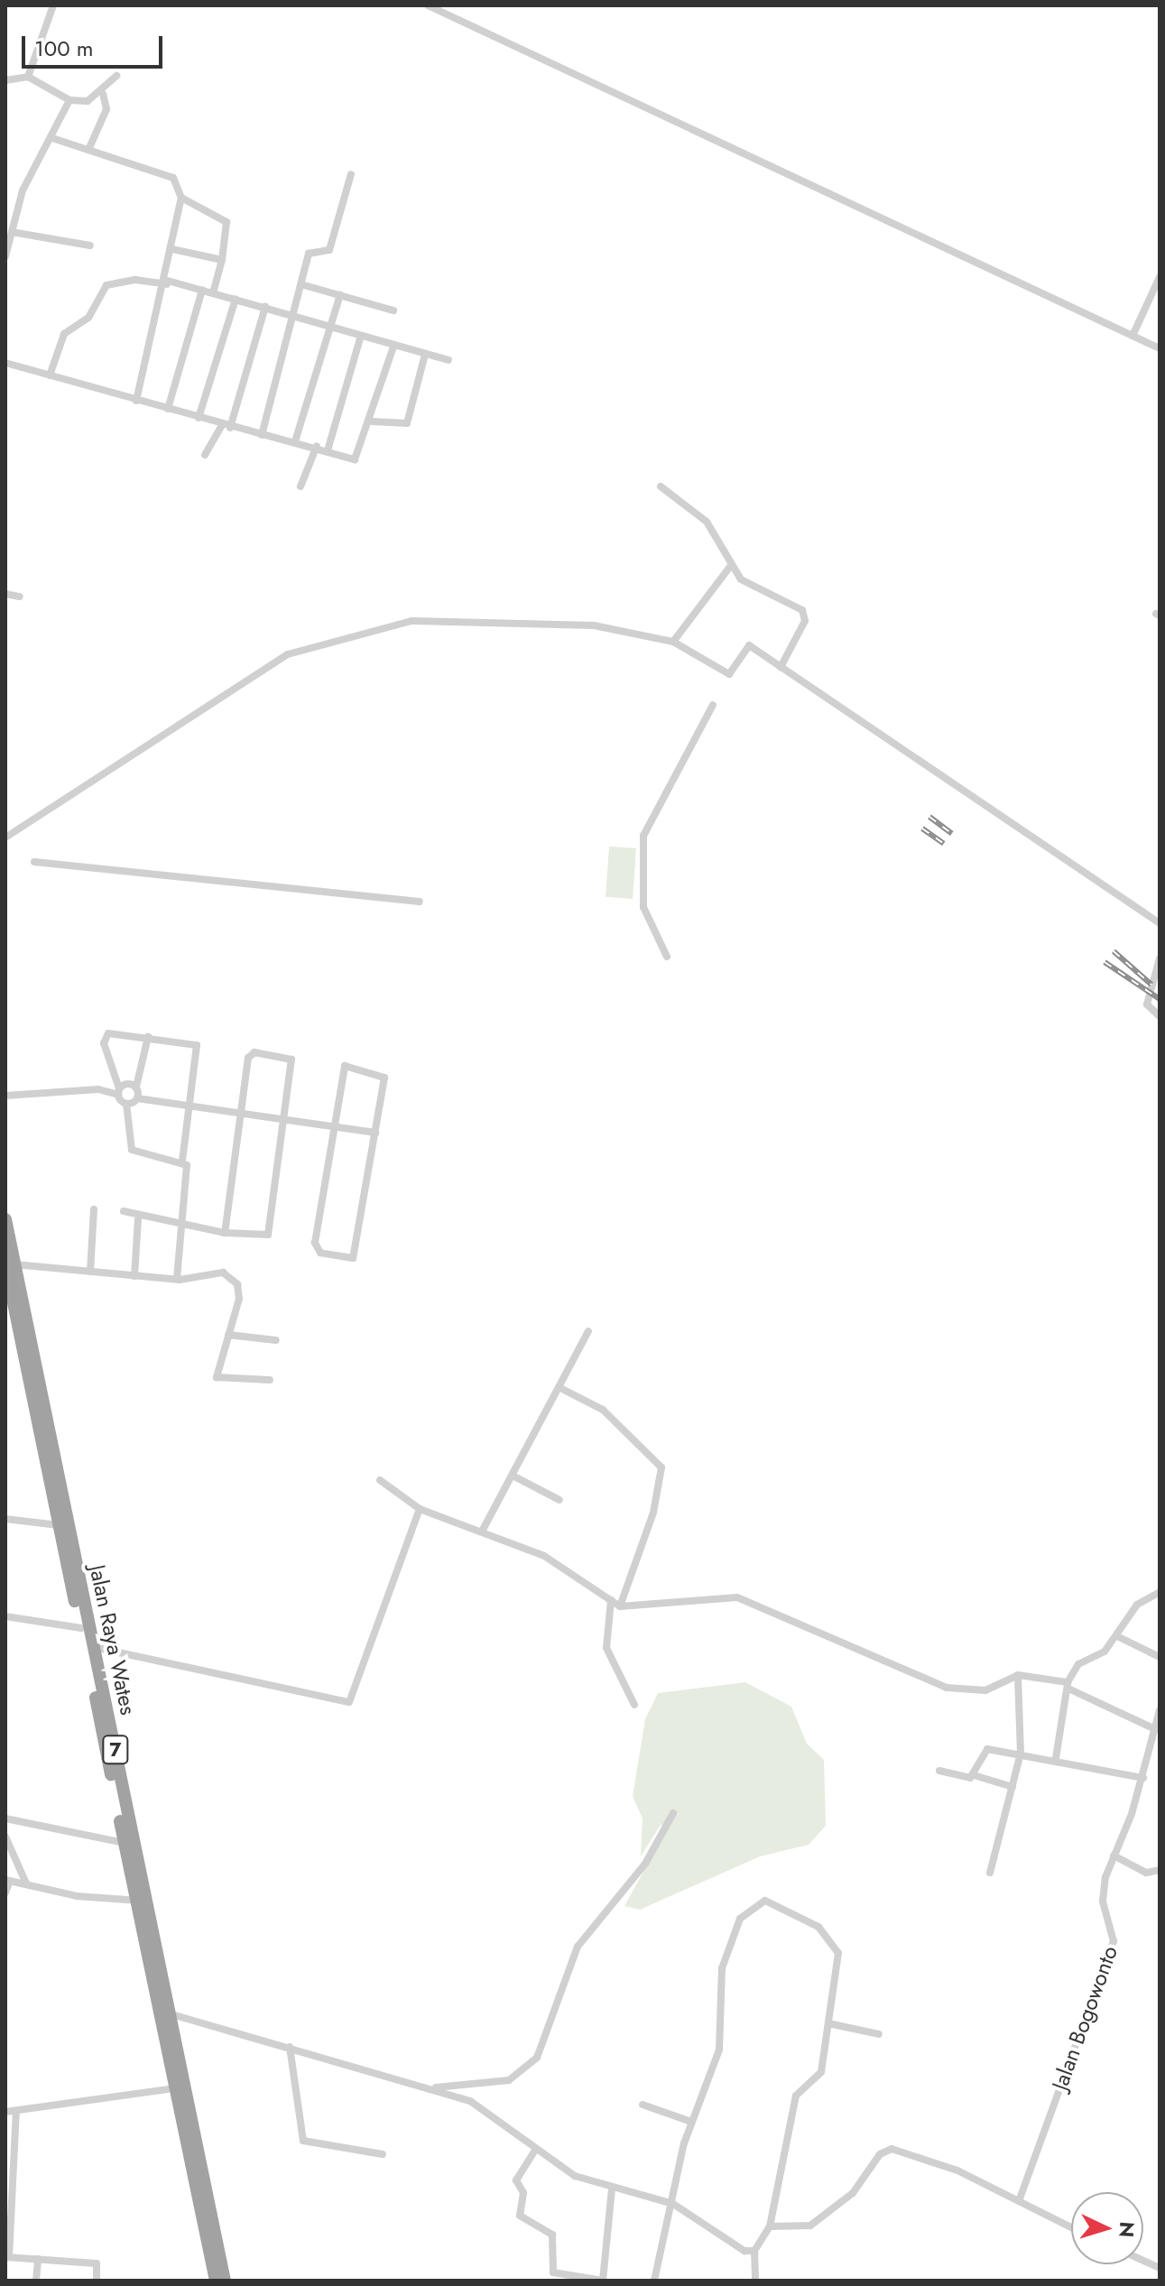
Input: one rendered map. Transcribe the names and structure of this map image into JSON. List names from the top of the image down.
{
  "streets": {
    "highway": ["Jalan Raya Wates", "7"],
    "street": ["Jalan Bogowonto"]
  },
  "scale_bar": "100 m",
  "north": "right"
}
